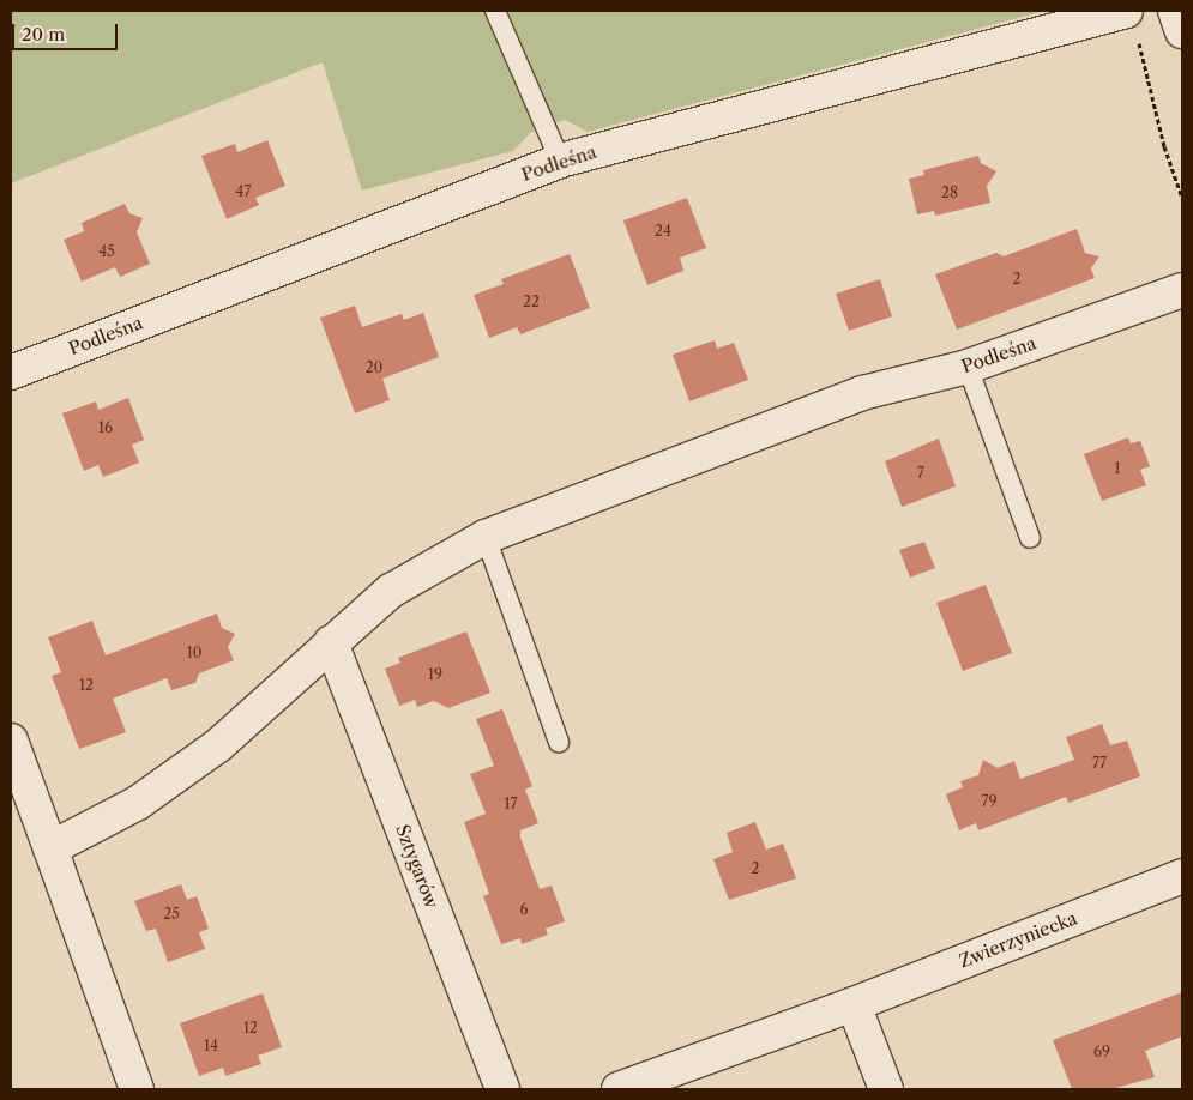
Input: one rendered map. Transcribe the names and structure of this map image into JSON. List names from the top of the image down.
{
  "streets": {
    "street": ["Podleśna", "Sztygarów", "Zwierzyniecka"]
  },
  "crossings": [
    ["Podleśna", "Sztygarów"]
  ],
  "house_numbers": [
    "47",
    "28",
    "24",
    "45",
    "2",
    "22",
    "20",
    "16",
    "1",
    "7",
    "10",
    "19",
    "12",
    "77",
    "79",
    "17",
    "2",
    "6",
    "25",
    "12",
    "14",
    "69"
  ],
  "scale_bar": "20 m"
}
